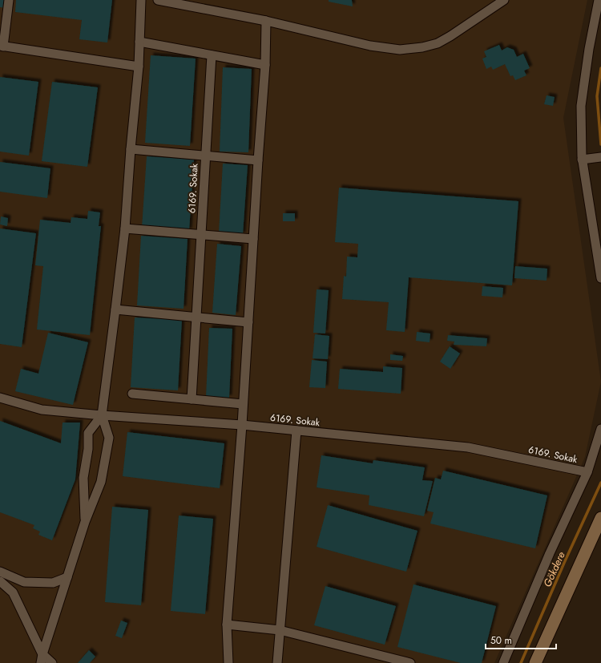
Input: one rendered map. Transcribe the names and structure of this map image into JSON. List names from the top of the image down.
{
  "streets": {
    "street": ["6169. Sokak"]
  },
  "water": ["Gökdere"],
  "scale_bar": "50 m"
}
